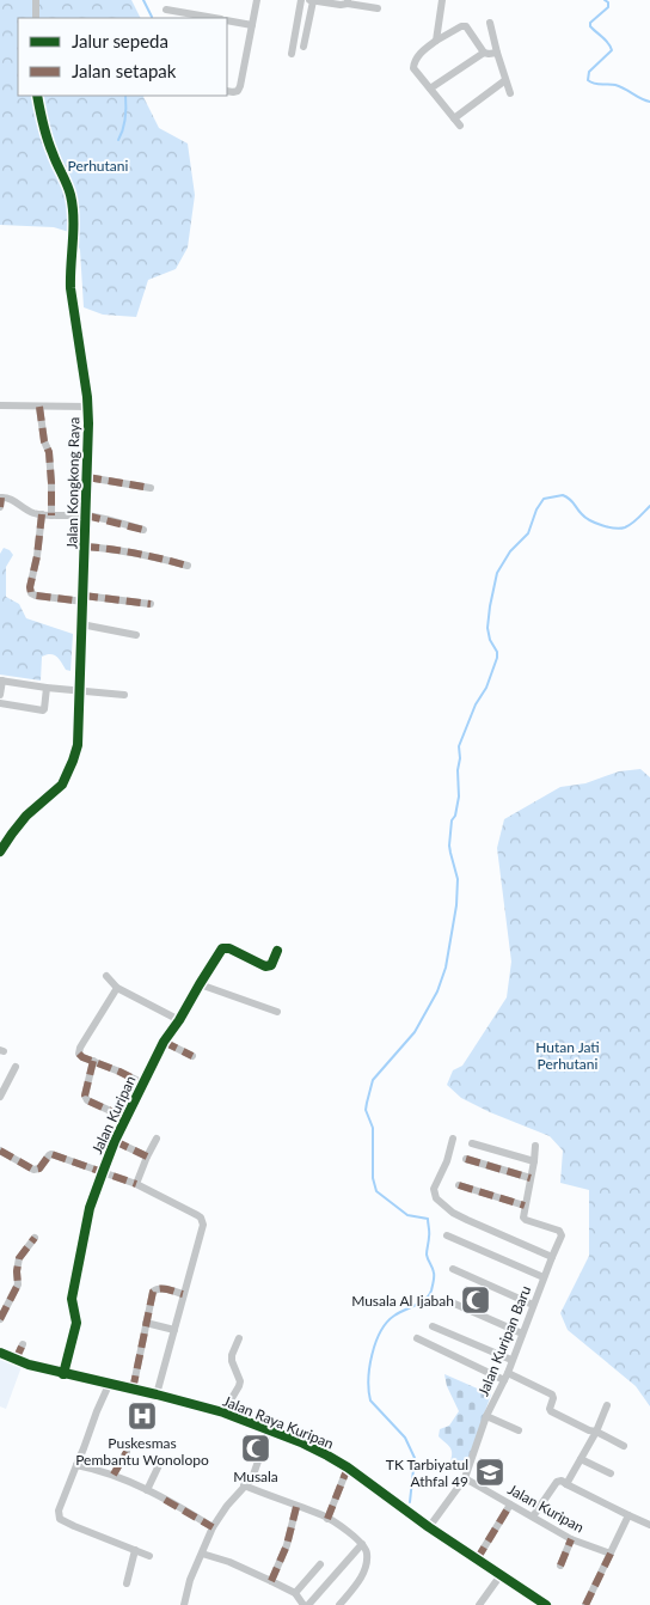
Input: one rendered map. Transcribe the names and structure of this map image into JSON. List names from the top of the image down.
{
  "streets": {
    "street": [
      "Jalan Kongkong Raya",
      "Jalan Kuripan",
      "Jalan Kuripan Baru",
      "Jalan Raya Kuripan"
    ]
  },
  "crossings": [
    ["Jalan Kuripan", "Jalan Kuripan Baru"],
    ["Jalan Kuripan", "Jalan Raya Kuripan"],
    ["Jalan Kuripan Baru", "Jalan Raya Kuripan"]
  ],
  "parks": ["Perhutani", "Hutan Jati Perhutani"],
  "places": {
    "mosque": ["Musala Al Ijabah", "Musala"],
    "hospital": ["Puskesmas Pembantu Wonolopo"],
    "school or university": ["TK Tarbiyatul Athfal 49"]
  },
  "legend": ["Jalur sepeda", "Jalan setapak"]
}
